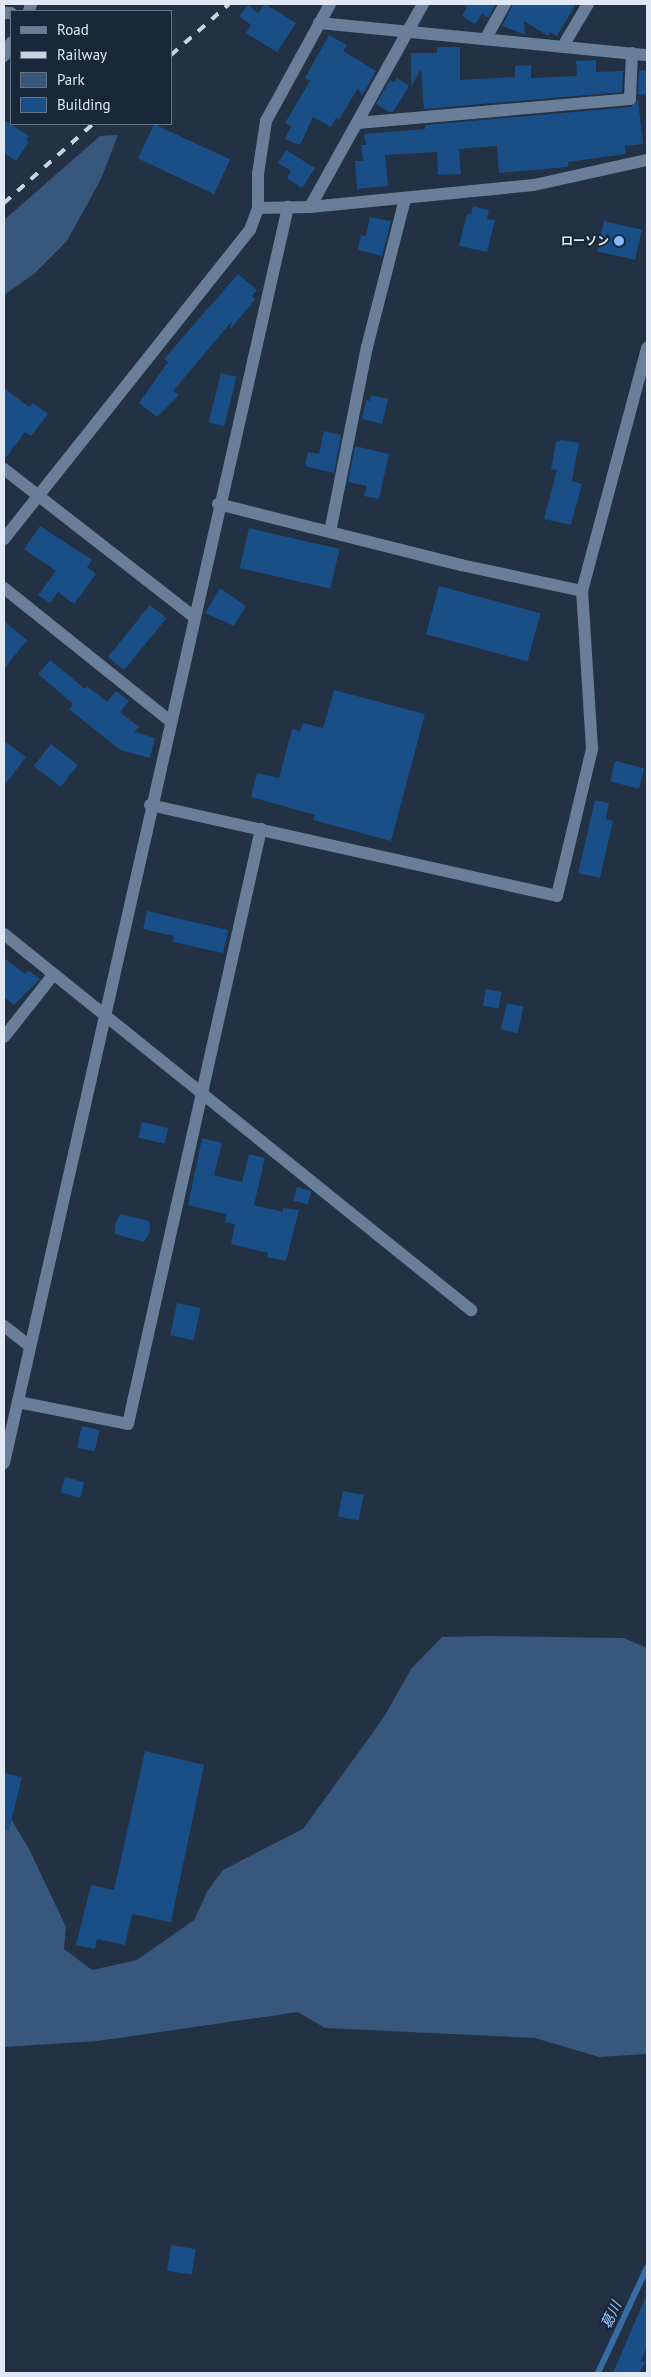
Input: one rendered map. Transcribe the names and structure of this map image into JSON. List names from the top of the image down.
{
  "water": ["葛川"],
  "places": ["ローソン"],
  "legend": [
    "Road",
    "Railway",
    "Park",
    "Building"
  ]
}
